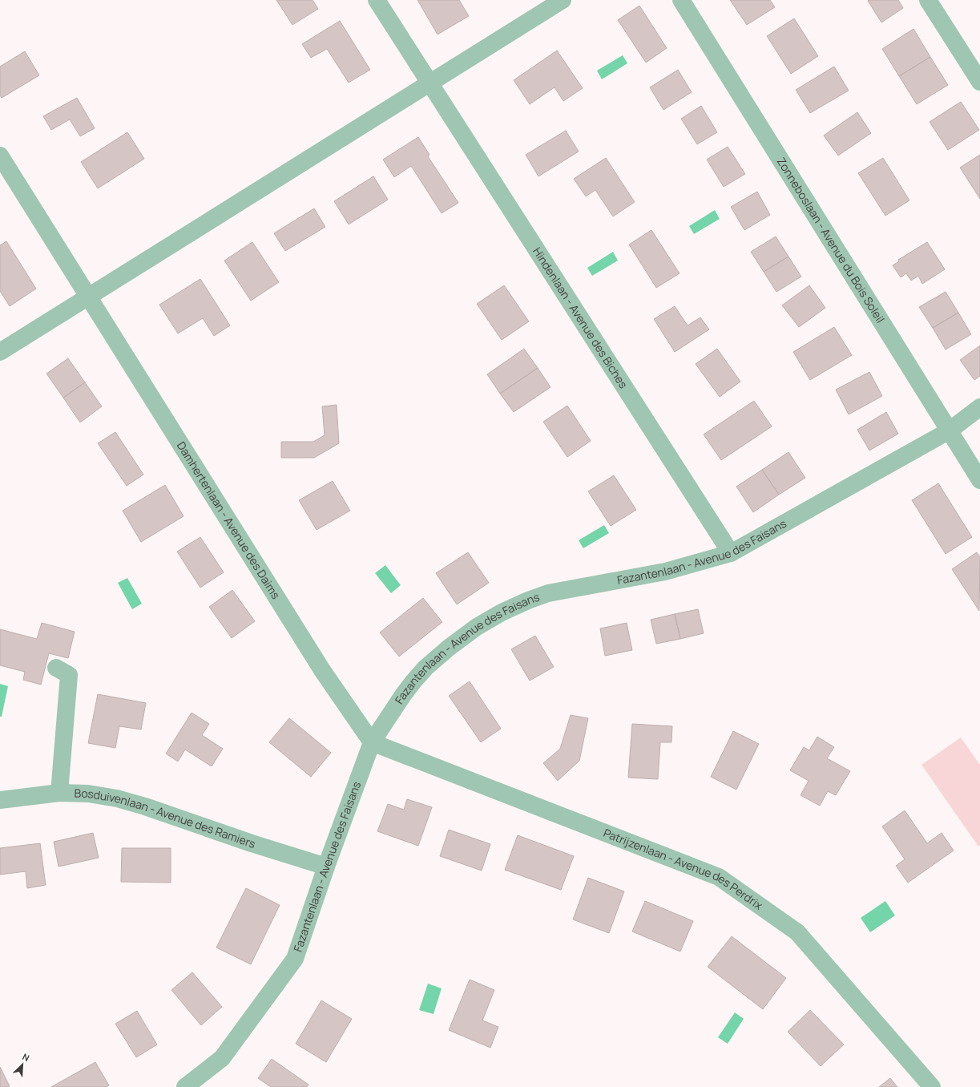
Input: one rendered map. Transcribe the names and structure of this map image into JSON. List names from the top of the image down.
{
  "streets": {
    "street": [
      "Zonneboslaan - Avenue du Bois Soleil",
      "Hindenlaan - Avenue des Biches",
      "Damhertenlaan - Avenue des Daims",
      "Fazantenlaan - Avenue des Faisans",
      "Bosduivenlaan - Avenue des Ramiers",
      "Patrijzenlaan - Avenue des Perdrix"
    ]
  },
  "crossings": [
    ["Zonneboslaan - Avenue du Bois Soleil", "Fazantenlaan - Avenue des Faisans"],
    ["Hindenlaan - Avenue des Biches", "Fazantenlaan - Avenue des Faisans"],
    ["Damhertenlaan - Avenue des Daims", "Fazantenlaan - Avenue des Faisans"],
    ["Damhertenlaan - Avenue des Daims", "Patrijzenlaan - Avenue des Perdrix"],
    ["Fazantenlaan - Avenue des Faisans", "Bosduivenlaan - Avenue des Ramiers"],
    ["Fazantenlaan - Avenue des Faisans", "Patrijzenlaan - Avenue des Perdrix"]
  ],
  "north": "top right"
}
